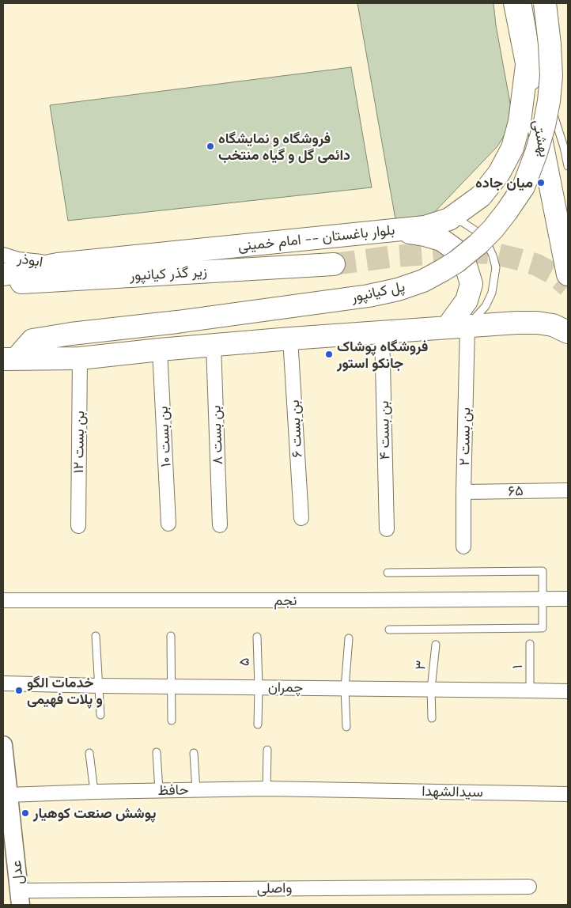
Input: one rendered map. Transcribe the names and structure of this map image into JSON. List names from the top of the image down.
{
  "streets": {
    "main road": [
      "بهشتى",
      "بلوار باغستان -- امام خمینی",
      "زیر گذر کیانپور",
      "پل کیانپور"
    ],
    "street": [
      "ابوذر",
      "بن بست ۶",
      "بن بست ۴",
      "بن بست ۸",
      "بن بست ۱۰",
      "بن بست ۲",
      "بن بست ۱۲",
      "۶۵",
      "نجم",
      "چمران",
      "حافظ",
      "سیدالشهدا",
      "عدل",
      "واصلی"
    ],
    "lane": ["۵", "۳", "۱"]
  },
  "crossings": [
    ["بهشتى", "بلوار باغستان -- امام خمینی"],
    ["بلوار باغستان -- امام خمینی", "ابوذر"],
    ["بن بست ۲", "۶۵"],
    ["۵", "چمران"],
    ["۳", "چمران"],
    ["۱", "چمران"],
    ["حافظ", "سیدالشهدا"],
    ["حافظ", "عدل"],
    ["عدل", "واصلی"]
  ],
  "places": [
    "فروشگاه و نمایشگاه دائمی گل و گیاه منتخب",
    "میان جاده",
    "فروشگاه پوشاک جانکو استور",
    "خدمات الگو و پلات فهیمی",
    "پوشش صنعت کوهیار"
  ]
}
